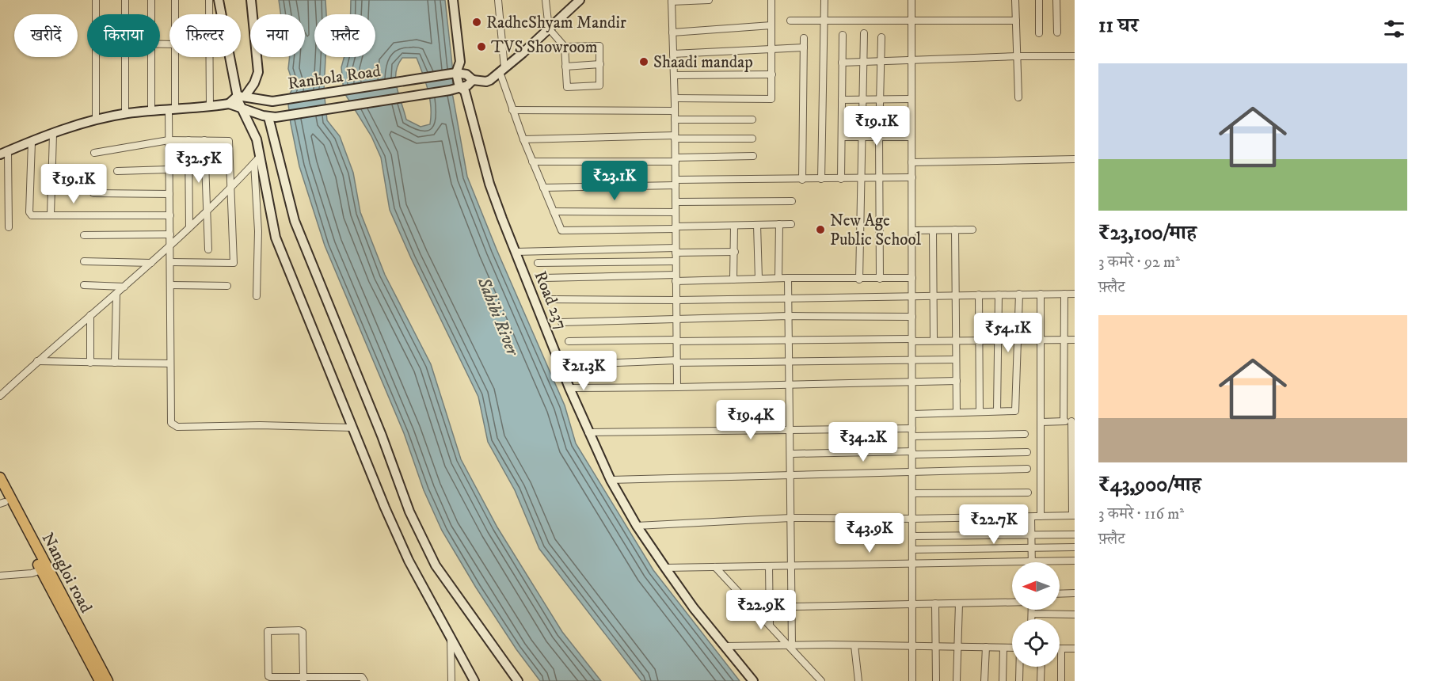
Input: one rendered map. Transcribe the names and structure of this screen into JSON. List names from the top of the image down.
{
  "streets": {
    "main road": ["Nangloi road"],
    "street": ["Ranhola Road", "Road 237"]
  },
  "crossings": [
    ["Ranhola Road", "Road 237"]
  ],
  "water": ["Sahibi River"],
  "places": [
    "RadheShyam Mandir",
    "TVS Showroom",
    "Shaadi mandap",
    "New Age Public School"
  ],
  "north": "left",
  "page": {
    "heading": "11 घर",
    "chip": [
      "खरीदें",
      "किराया",
      "फ़िल्टर",
      "नया",
      "फ़्लैट"
    ],
    "list": [
      {
        "name": "₹23,100/माह",
        "note": "3 कमरे · 92 m² · फ़्लैट"
      },
      {
        "name": "₹43,900/माह",
        "note": "3 कमरे · 116 m² · फ़्लैट"
      }
    ],
    "price": [
      "₹19.1K",
      "₹32.5K",
      "₹23.1K",
      "₹19.1K",
      "₹54.1K",
      "₹21.3K",
      "₹19.4K",
      "₹34.2K",
      "₹22.7K",
      "₹43.9K",
      "₹22.9K"
    ]
  }
}
